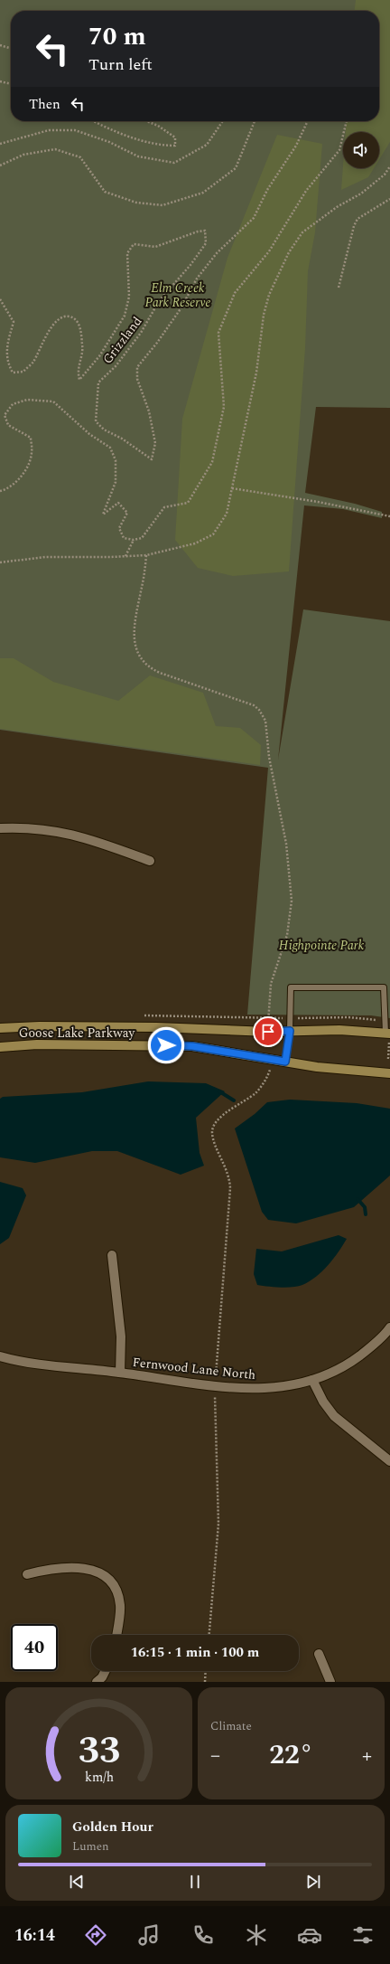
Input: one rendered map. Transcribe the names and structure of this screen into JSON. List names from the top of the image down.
{
  "streets": {
    "street": ["Goose Lake Parkway", "Fernwood Lane North"],
    "path": ["Grizzland"]
  },
  "parks": ["Elm Creek Park Reserve", "Highpointe Park"],
  "page": {
    "turn": ["70 m", "Turn left"],
    "then": "Then",
    "limit": "40",
    "trip": "16:15 · 1 min · 100 m",
    "tile": "Climate",
    "heat": ["−", "22°", "+"],
    "song": ["Golden Hour", "Lumen"],
    "tabs": "16:14",
    "gauge": ["33", "km/h"]
  }
}
